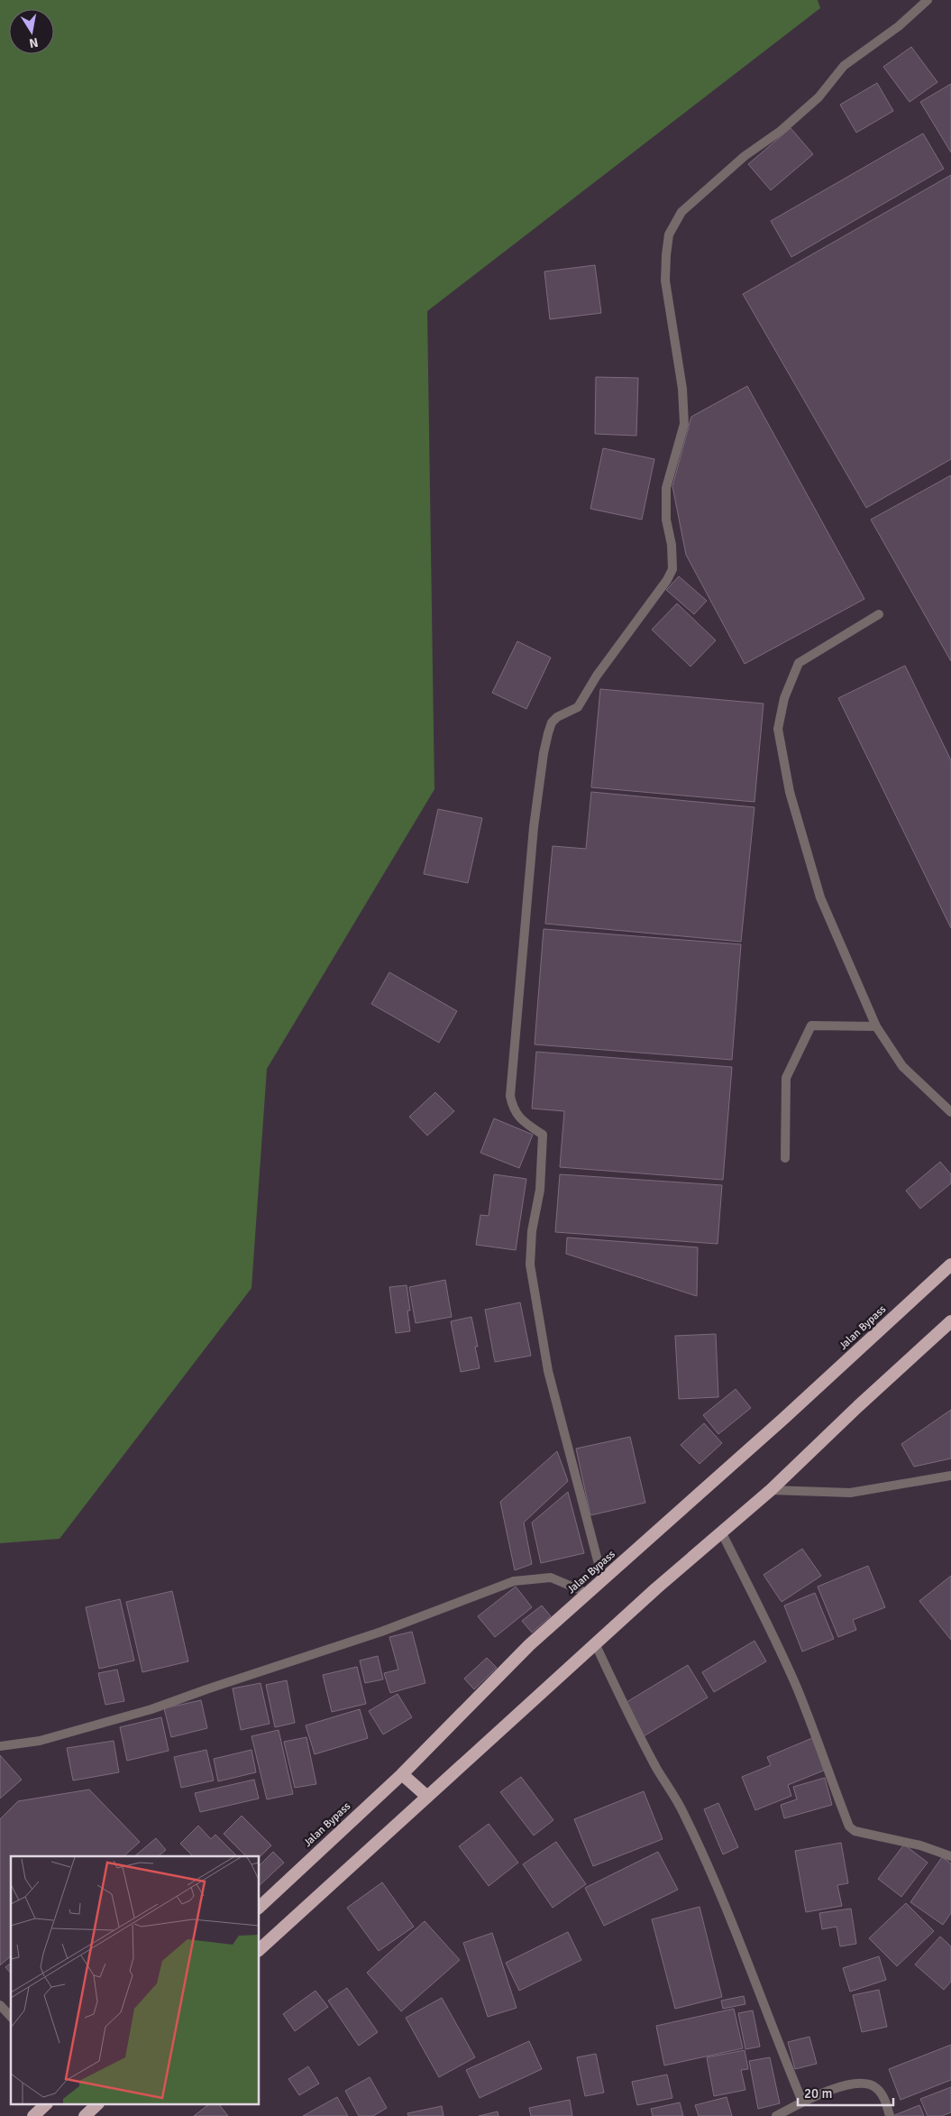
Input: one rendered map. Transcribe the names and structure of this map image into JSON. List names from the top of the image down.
{
  "streets": {
    "highway": ["Jalan Bypass"]
  },
  "scale_bar": "20 m",
  "north": "bottom"
}
